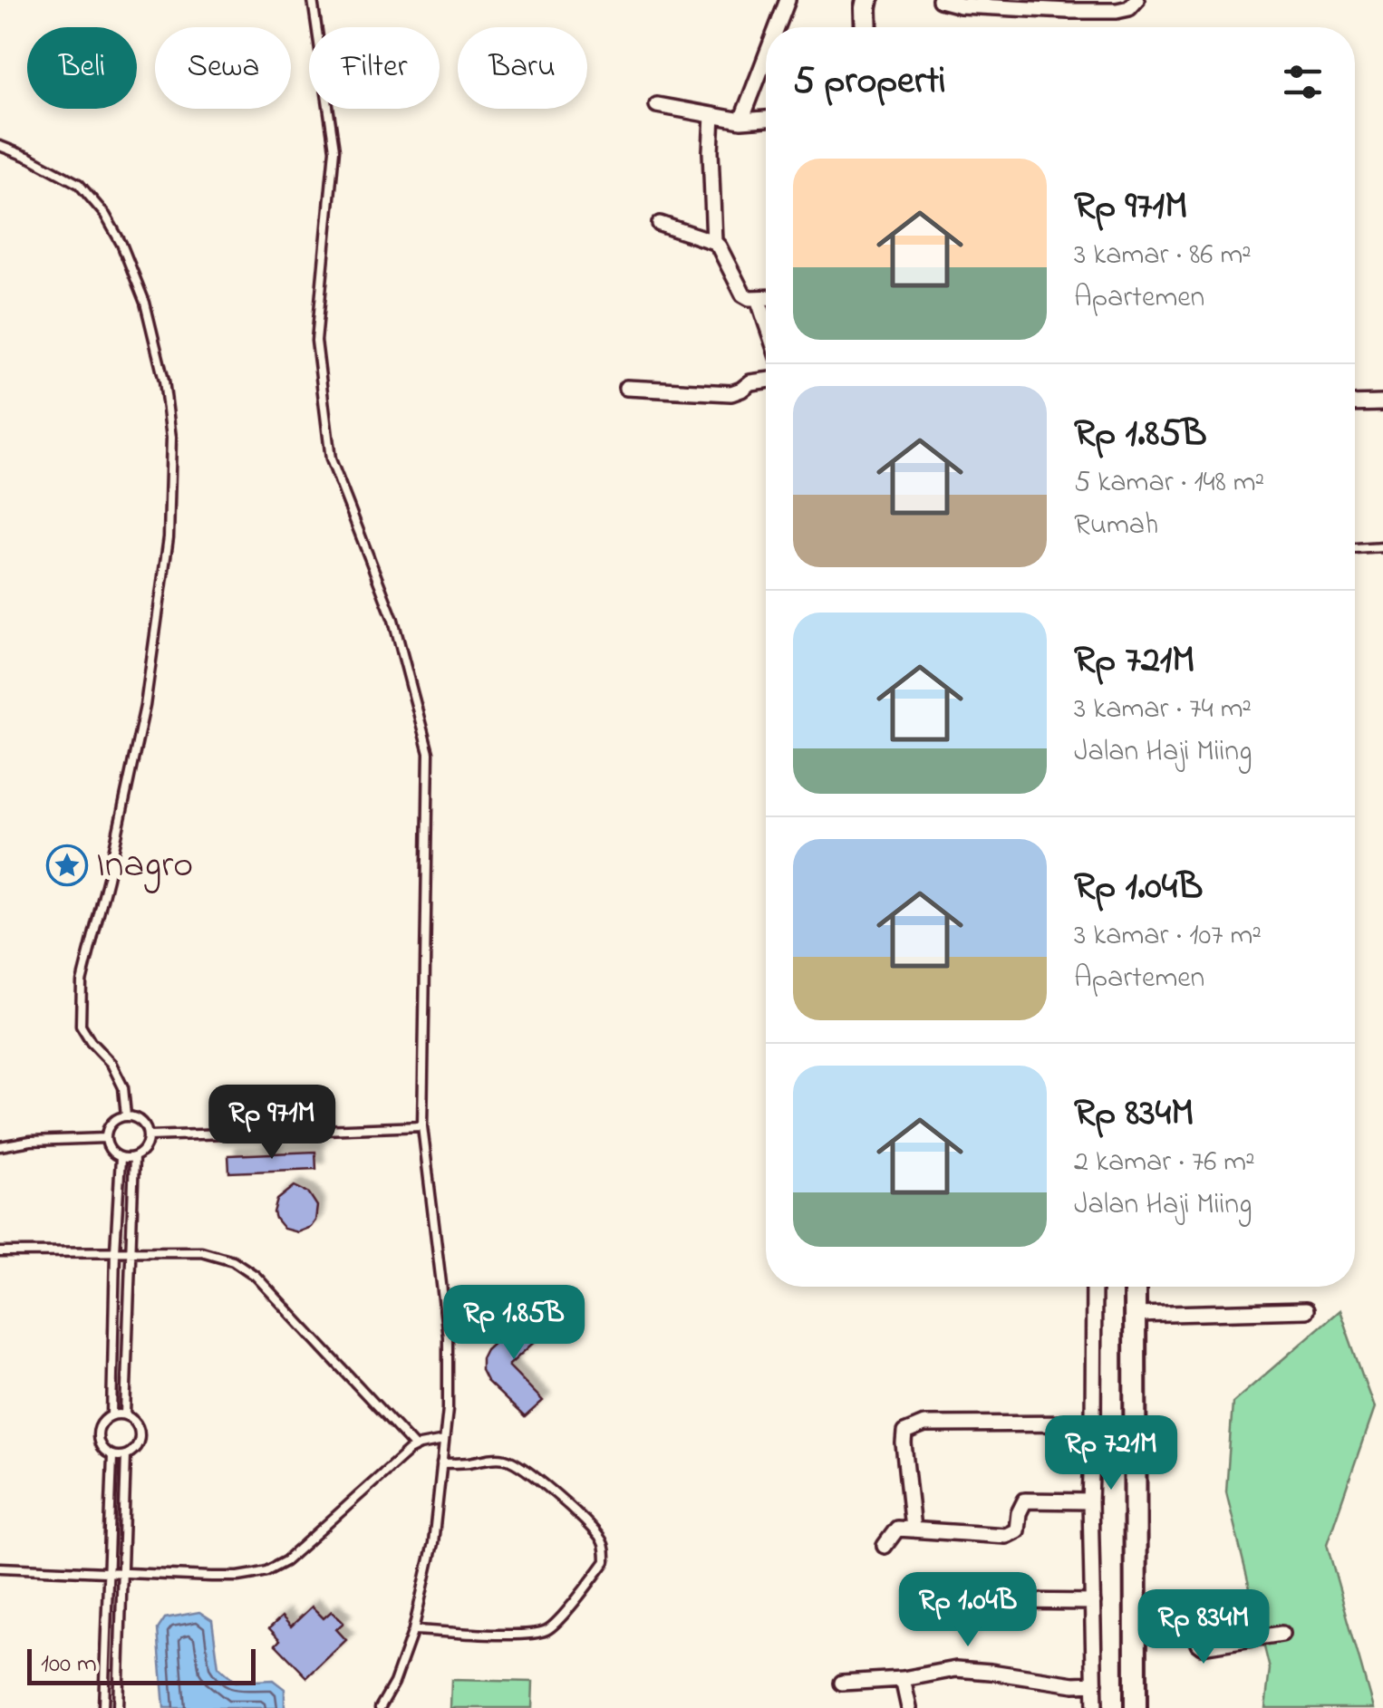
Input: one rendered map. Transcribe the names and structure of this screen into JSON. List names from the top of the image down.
{
  "places": {
    "place": ["Inagro"]
  },
  "scale_bar": "100 m",
  "page": {
    "chip": [
      "Beli",
      "Sewa",
      "Filter",
      "Baru"
    ],
    "heading": "5 properti",
    "list": [
      {
        "name": "Rp 971M",
        "note": "3 kamar · 86 m² · Apartemen"
      },
      {
        "name": "Rp 1.85B",
        "note": "5 kamar · 148 m² · Rumah"
      },
      {
        "name": "Rp 721M",
        "note": "3 kamar · 74 m² · Jalan Haji Miing"
      },
      {
        "name": "Rp 1.04B",
        "note": "3 kamar · 107 m² · Apartemen"
      },
      {
        "name": "Rp 834M",
        "note": "2 kamar · 76 m² · Jalan Haji Miing"
      }
    ],
    "price": [
      "Rp 971M",
      "Rp 1.85B",
      "Rp 721M",
      "Rp 1.04B",
      "Rp 834M"
    ],
    "scale": "100 m"
  }
}
